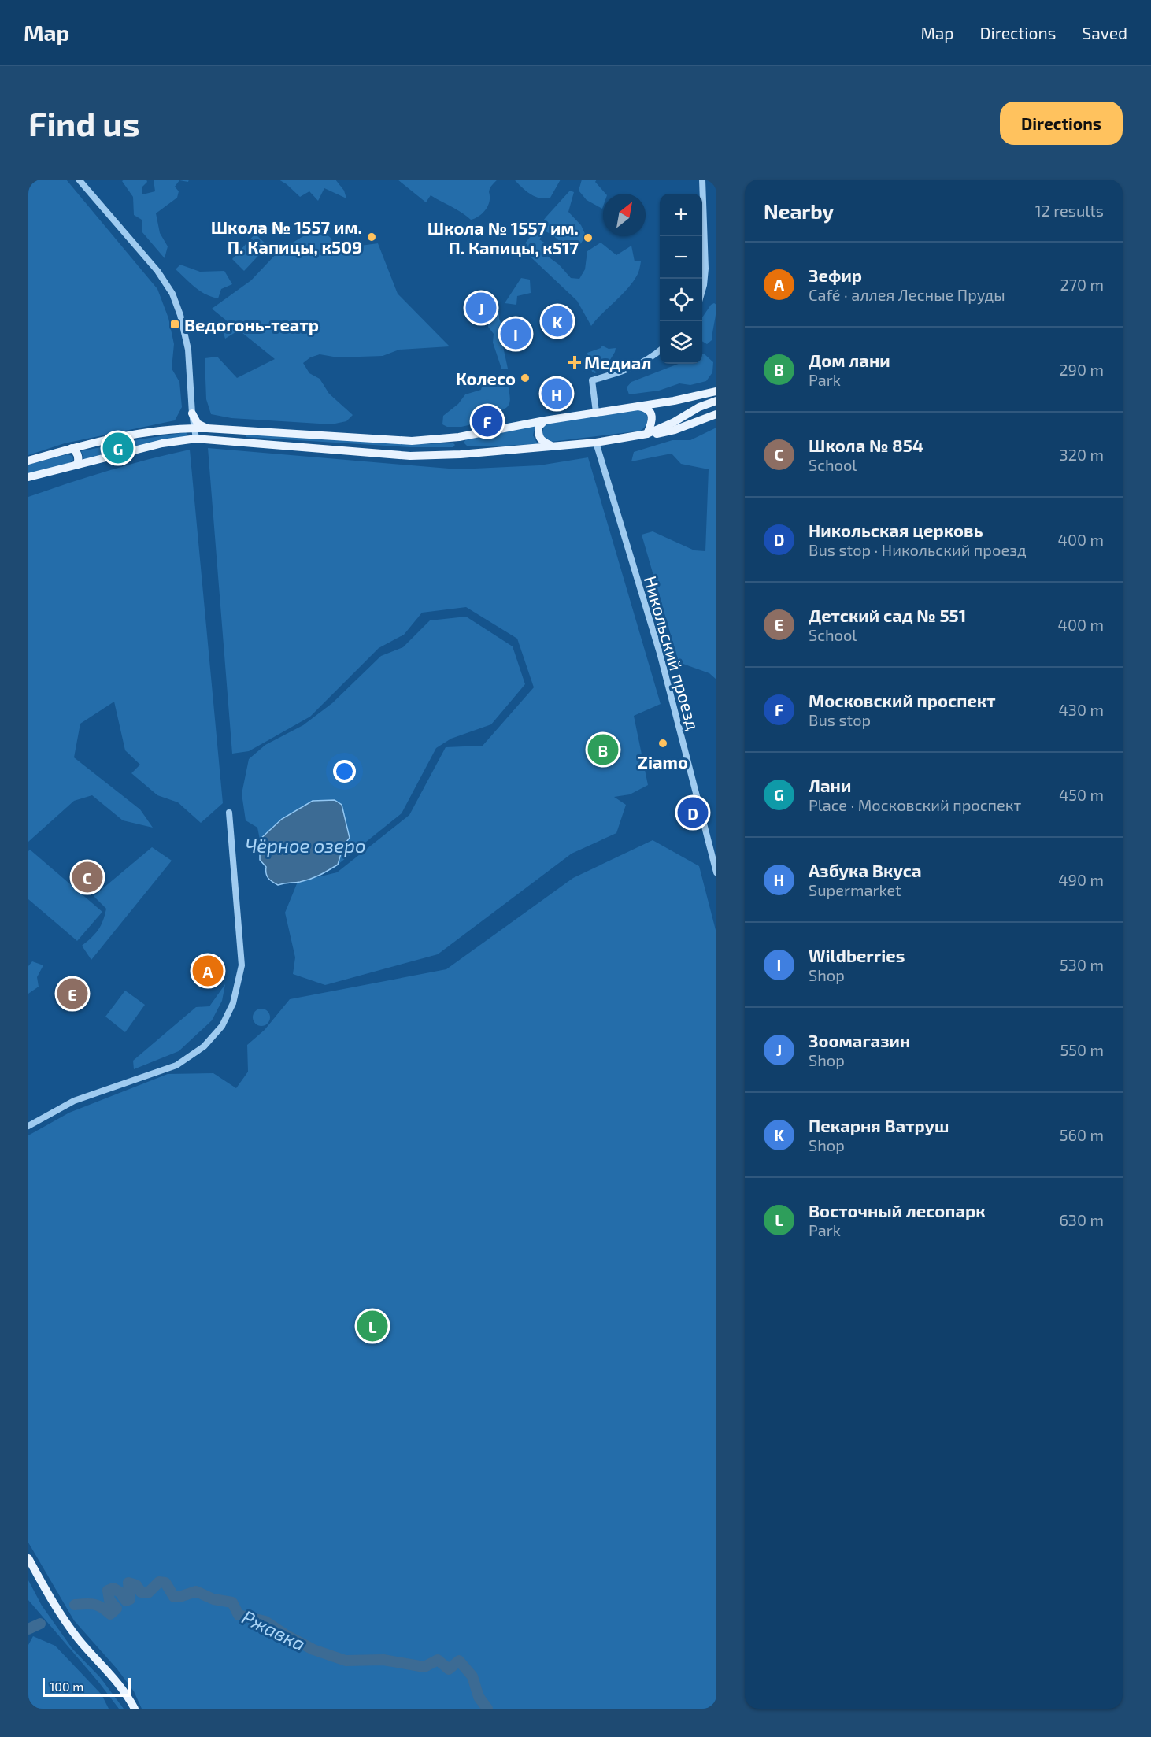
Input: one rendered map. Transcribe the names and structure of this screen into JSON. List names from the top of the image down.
{
  "streets": {
    "street": ["Никольский проезд"]
  },
  "water": ["Чёрное озеро", "Ржавка"],
  "places": {
    "other": [
      "Школа № 1557 им. П. Капицы, к509",
      "Школа № 1557 им. П. Капицы, к517",
      "Колесо",
      "Ziamo"
    ],
    "transit": ["Ведогонь-театр"],
    "health": ["Медиал"]
  },
  "scale_bar": "100 m",
  "north": "top right",
  "page": {
    "header": "Map",
    "nav": ["Map", "Directions", "Saved"],
    "buttons": "Directions",
    "title": "Find us",
    "heading": ["Nearby", "12 results"],
    "map_buttons": ["+", "−"],
    "list": [
      {
        "mark": "A",
        "name": "Зефир",
        "note": "Café · аллея Лесные Пруды",
        "value": "270 m"
      },
      {
        "mark": "B",
        "name": "Дом лани",
        "note": "Park",
        "value": "290 m"
      },
      {
        "mark": "C",
        "name": "Школа № 854",
        "note": "School",
        "value": "320 m"
      },
      {
        "mark": "D",
        "name": "Никольская церковь",
        "note": "Bus stop · Никольский проезд",
        "value": "400 m"
      },
      {
        "mark": "E",
        "name": "Детский сад № 551",
        "note": "School",
        "value": "400 m"
      },
      {
        "mark": "F",
        "name": "Московский проспект",
        "note": "Bus stop",
        "value": "430 m"
      },
      {
        "mark": "G",
        "name": "Лани",
        "note": "Place · Московский проспект",
        "value": "450 m"
      },
      {
        "mark": "H",
        "name": "Азбука Вкуса",
        "note": "Supermarket",
        "value": "490 m"
      },
      {
        "mark": "I",
        "name": "Wildberries",
        "note": "Shop",
        "value": "530 m"
      },
      {
        "mark": "J",
        "name": "Зоомагазин",
        "note": "Shop",
        "value": "550 m"
      },
      {
        "mark": "K",
        "name": "Пекарня Ватруш",
        "note": "Shop",
        "value": "560 m"
      },
      {
        "mark": "L",
        "name": "Восточный лесопарк",
        "note": "Park",
        "value": "630 m"
      }
    ],
    "pins": [
      "J",
      "K",
      "I",
      "H",
      "F",
      "G",
      "B",
      "D",
      "C",
      "A",
      "E",
      "L"
    ],
    "scale": "100 m"
  }
}
